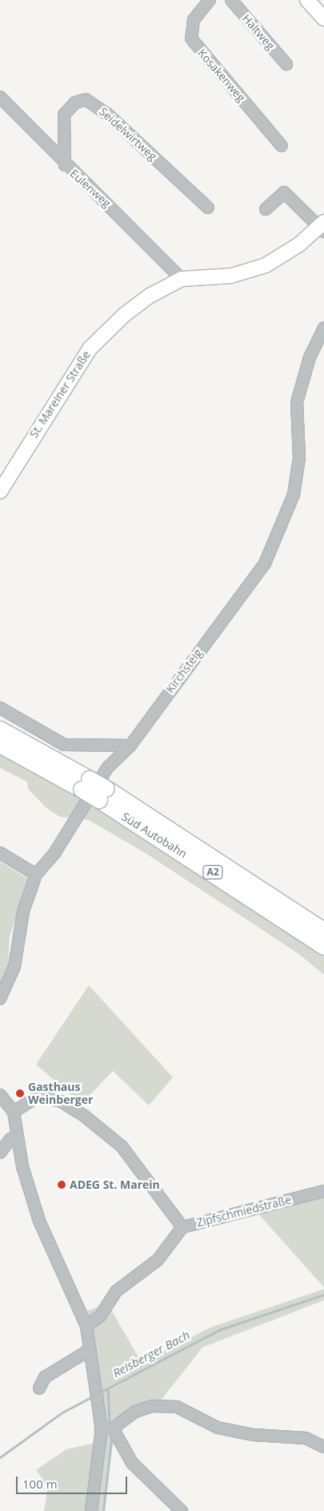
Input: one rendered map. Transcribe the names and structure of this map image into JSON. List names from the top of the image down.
{
  "streets": {
    "highway": ["Süd Autobahn", "A2"],
    "main road": ["St. Mareiner Straße"],
    "street": [
      "Haltweg",
      "Kosakenweg",
      "Seidelwirtweg",
      "Eulenweg",
      "Kirchsteig",
      "Zipfschmiedstraße"
    ]
  },
  "crossings": [
    ["Seidelwirtweg", "Eulenweg"],
    ["Eulenweg", "St. Mareiner Straße"]
  ],
  "water": ["Reisberger Bach"],
  "places": ["Gasthaus Weinberger", "ADEG St. Marein"],
  "scale_bar": "100 m"
}
